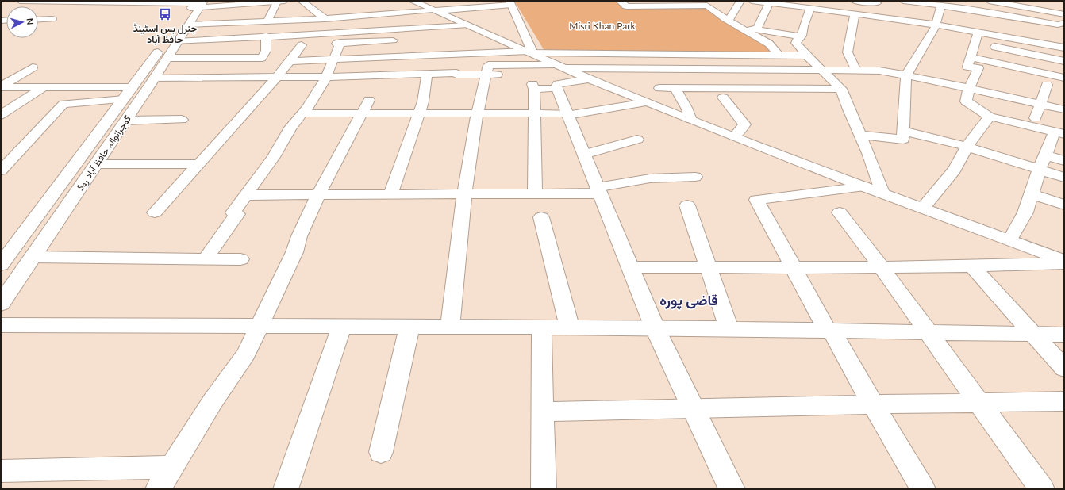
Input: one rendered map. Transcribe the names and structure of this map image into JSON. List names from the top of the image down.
{
  "streets": {
    "street": ["گوجرانوالہ حافظ آباد روڈ"]
  },
  "districts": ["قاضی پورہ"],
  "parks": ["Misri Khan Park"],
  "places": {
    "bus stop": ["جنرل بس اسٹینڈ حافظ آباد"]
  },
  "north": "right"
}
